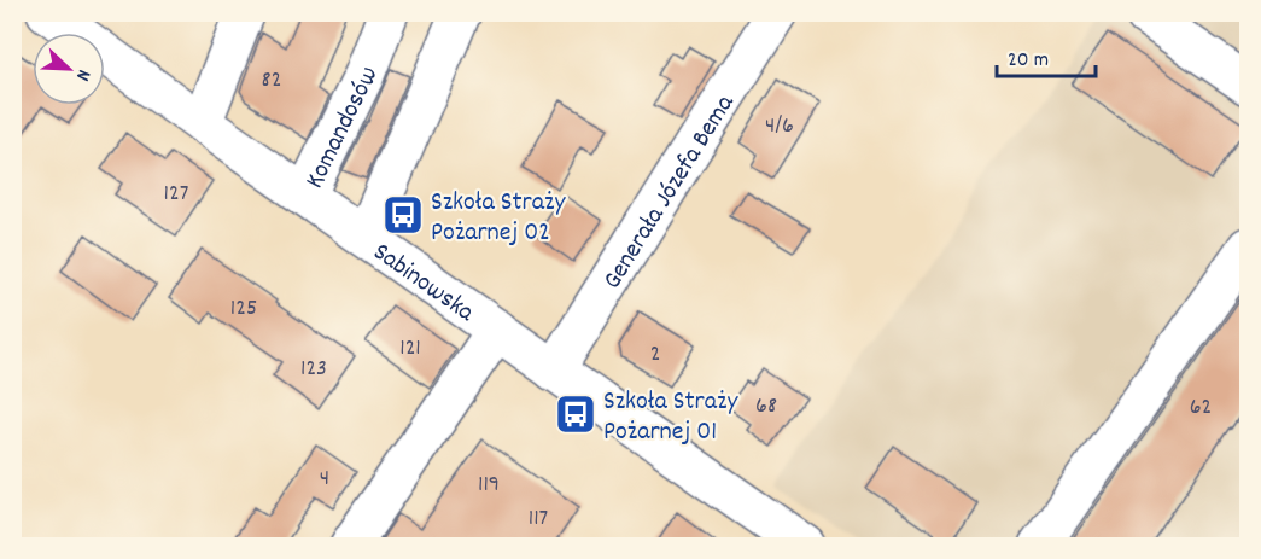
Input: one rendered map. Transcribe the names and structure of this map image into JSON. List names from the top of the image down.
{
  "streets": {
    "street": ["Komandosów", "Generała Józefa Bema", "Sabinowska"]
  },
  "crossings": [
    ["Komandosów", "Sabinowska"],
    ["Generała Józefa Bema", "Sabinowska"]
  ],
  "places": {
    "bus stop": ["Szkoła Straży Pożarnej 02", "Szkoła Straży Pożarnej 01"]
  },
  "house_numbers": [
    "82",
    "4/6",
    "127",
    "125",
    "121",
    "2",
    "123",
    "68",
    "62",
    "4",
    "119",
    "117"
  ],
  "scale_bar": "20 m",
  "north": "bottom right"
}
